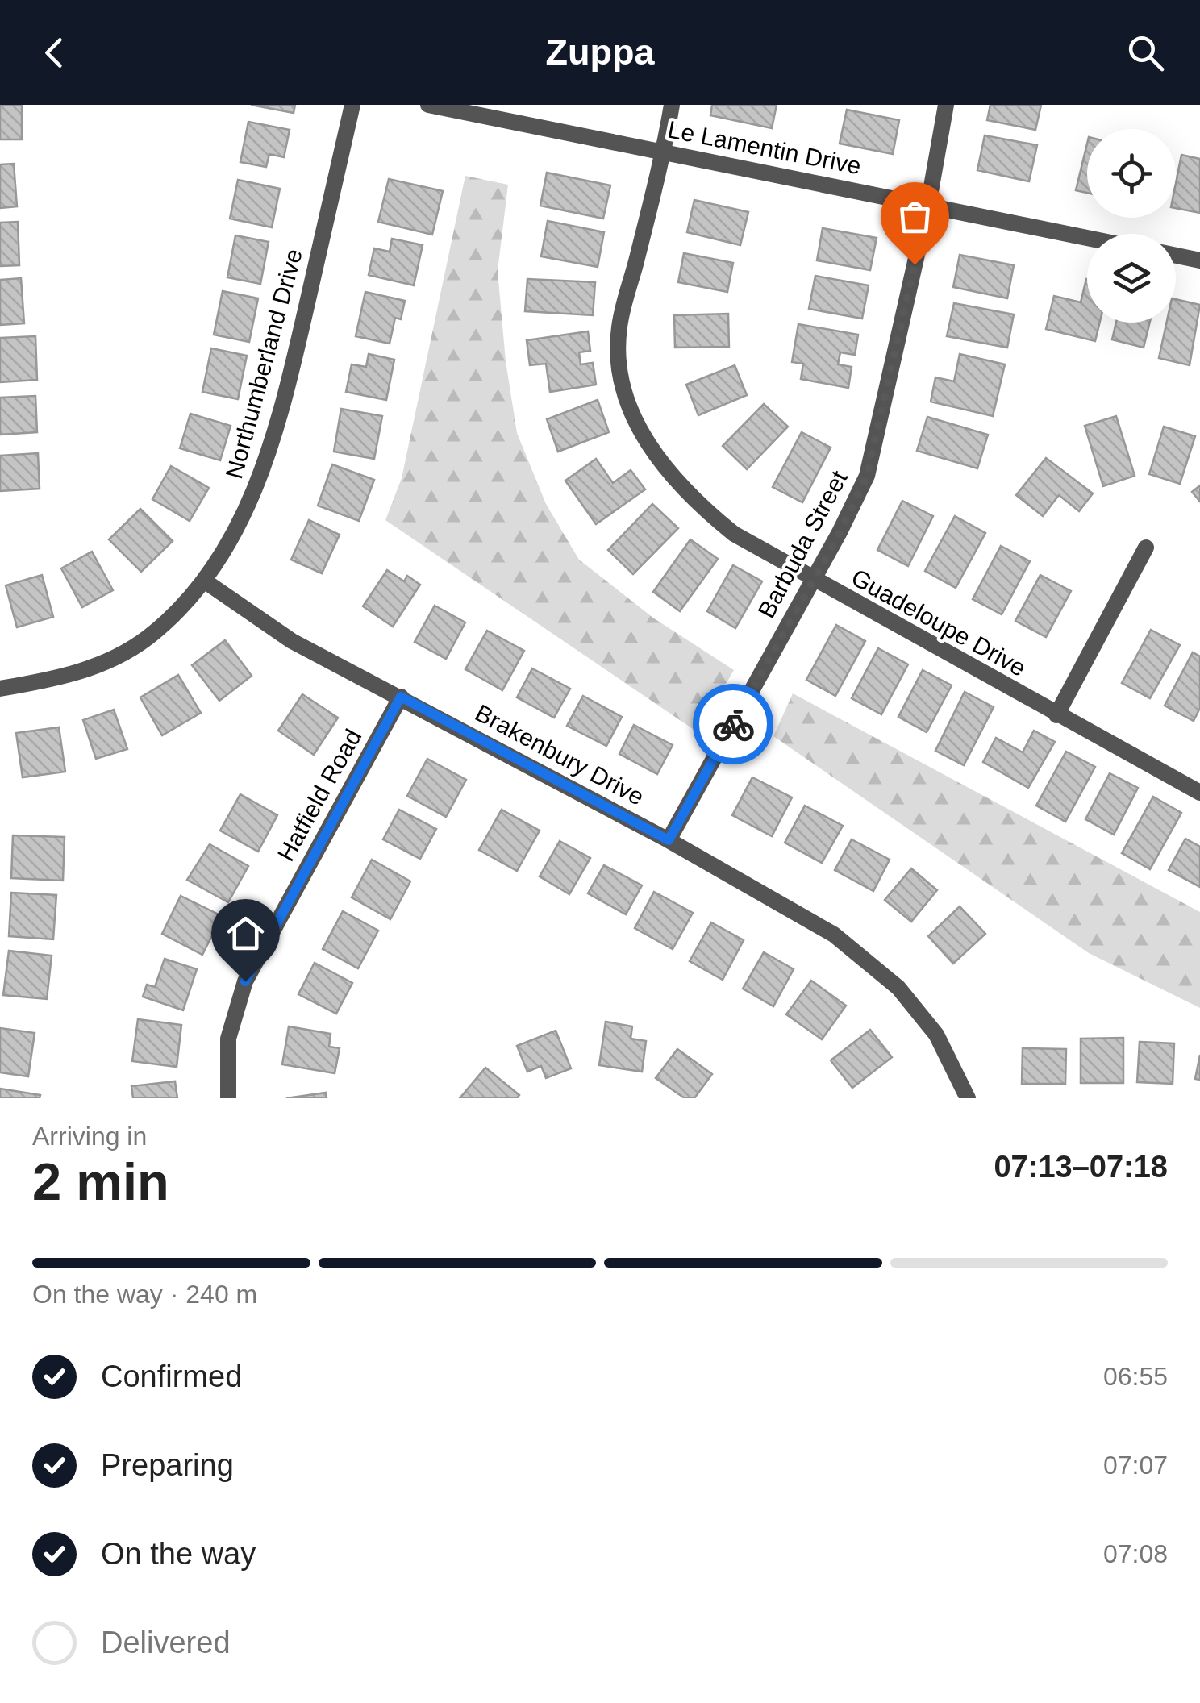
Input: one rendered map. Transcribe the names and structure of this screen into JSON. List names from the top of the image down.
{
  "streets": {
    "street": [
      "Le Lamentin Drive",
      "Northumberland Drive",
      "Barbuda Street",
      "Guadeloupe Drive",
      "Brakenbury Drive",
      "Hatfield Road"
    ]
  },
  "crossings": [
    ["Le Lamentin Drive", "Barbuda Street"],
    ["Le Lamentin Drive", "Guadeloupe Drive"],
    ["Northumberland Drive", "Brakenbury Drive"],
    ["Barbuda Street", "Guadeloupe Drive"],
    ["Barbuda Street", "Brakenbury Drive"],
    ["Brakenbury Drive", "Hatfield Road"]
  ],
  "page": {
    "header": "Zuppa",
    "heading": ["2 min", "Arriving in", "07:13–07:18"],
    "bar": "On the way · 240 m",
    "list": [
      ["Confirmed", "06:55"],
      ["Preparing", "07:07"],
      ["On the way", "07:08"],
      "Delivered"
    ]
  }
}
